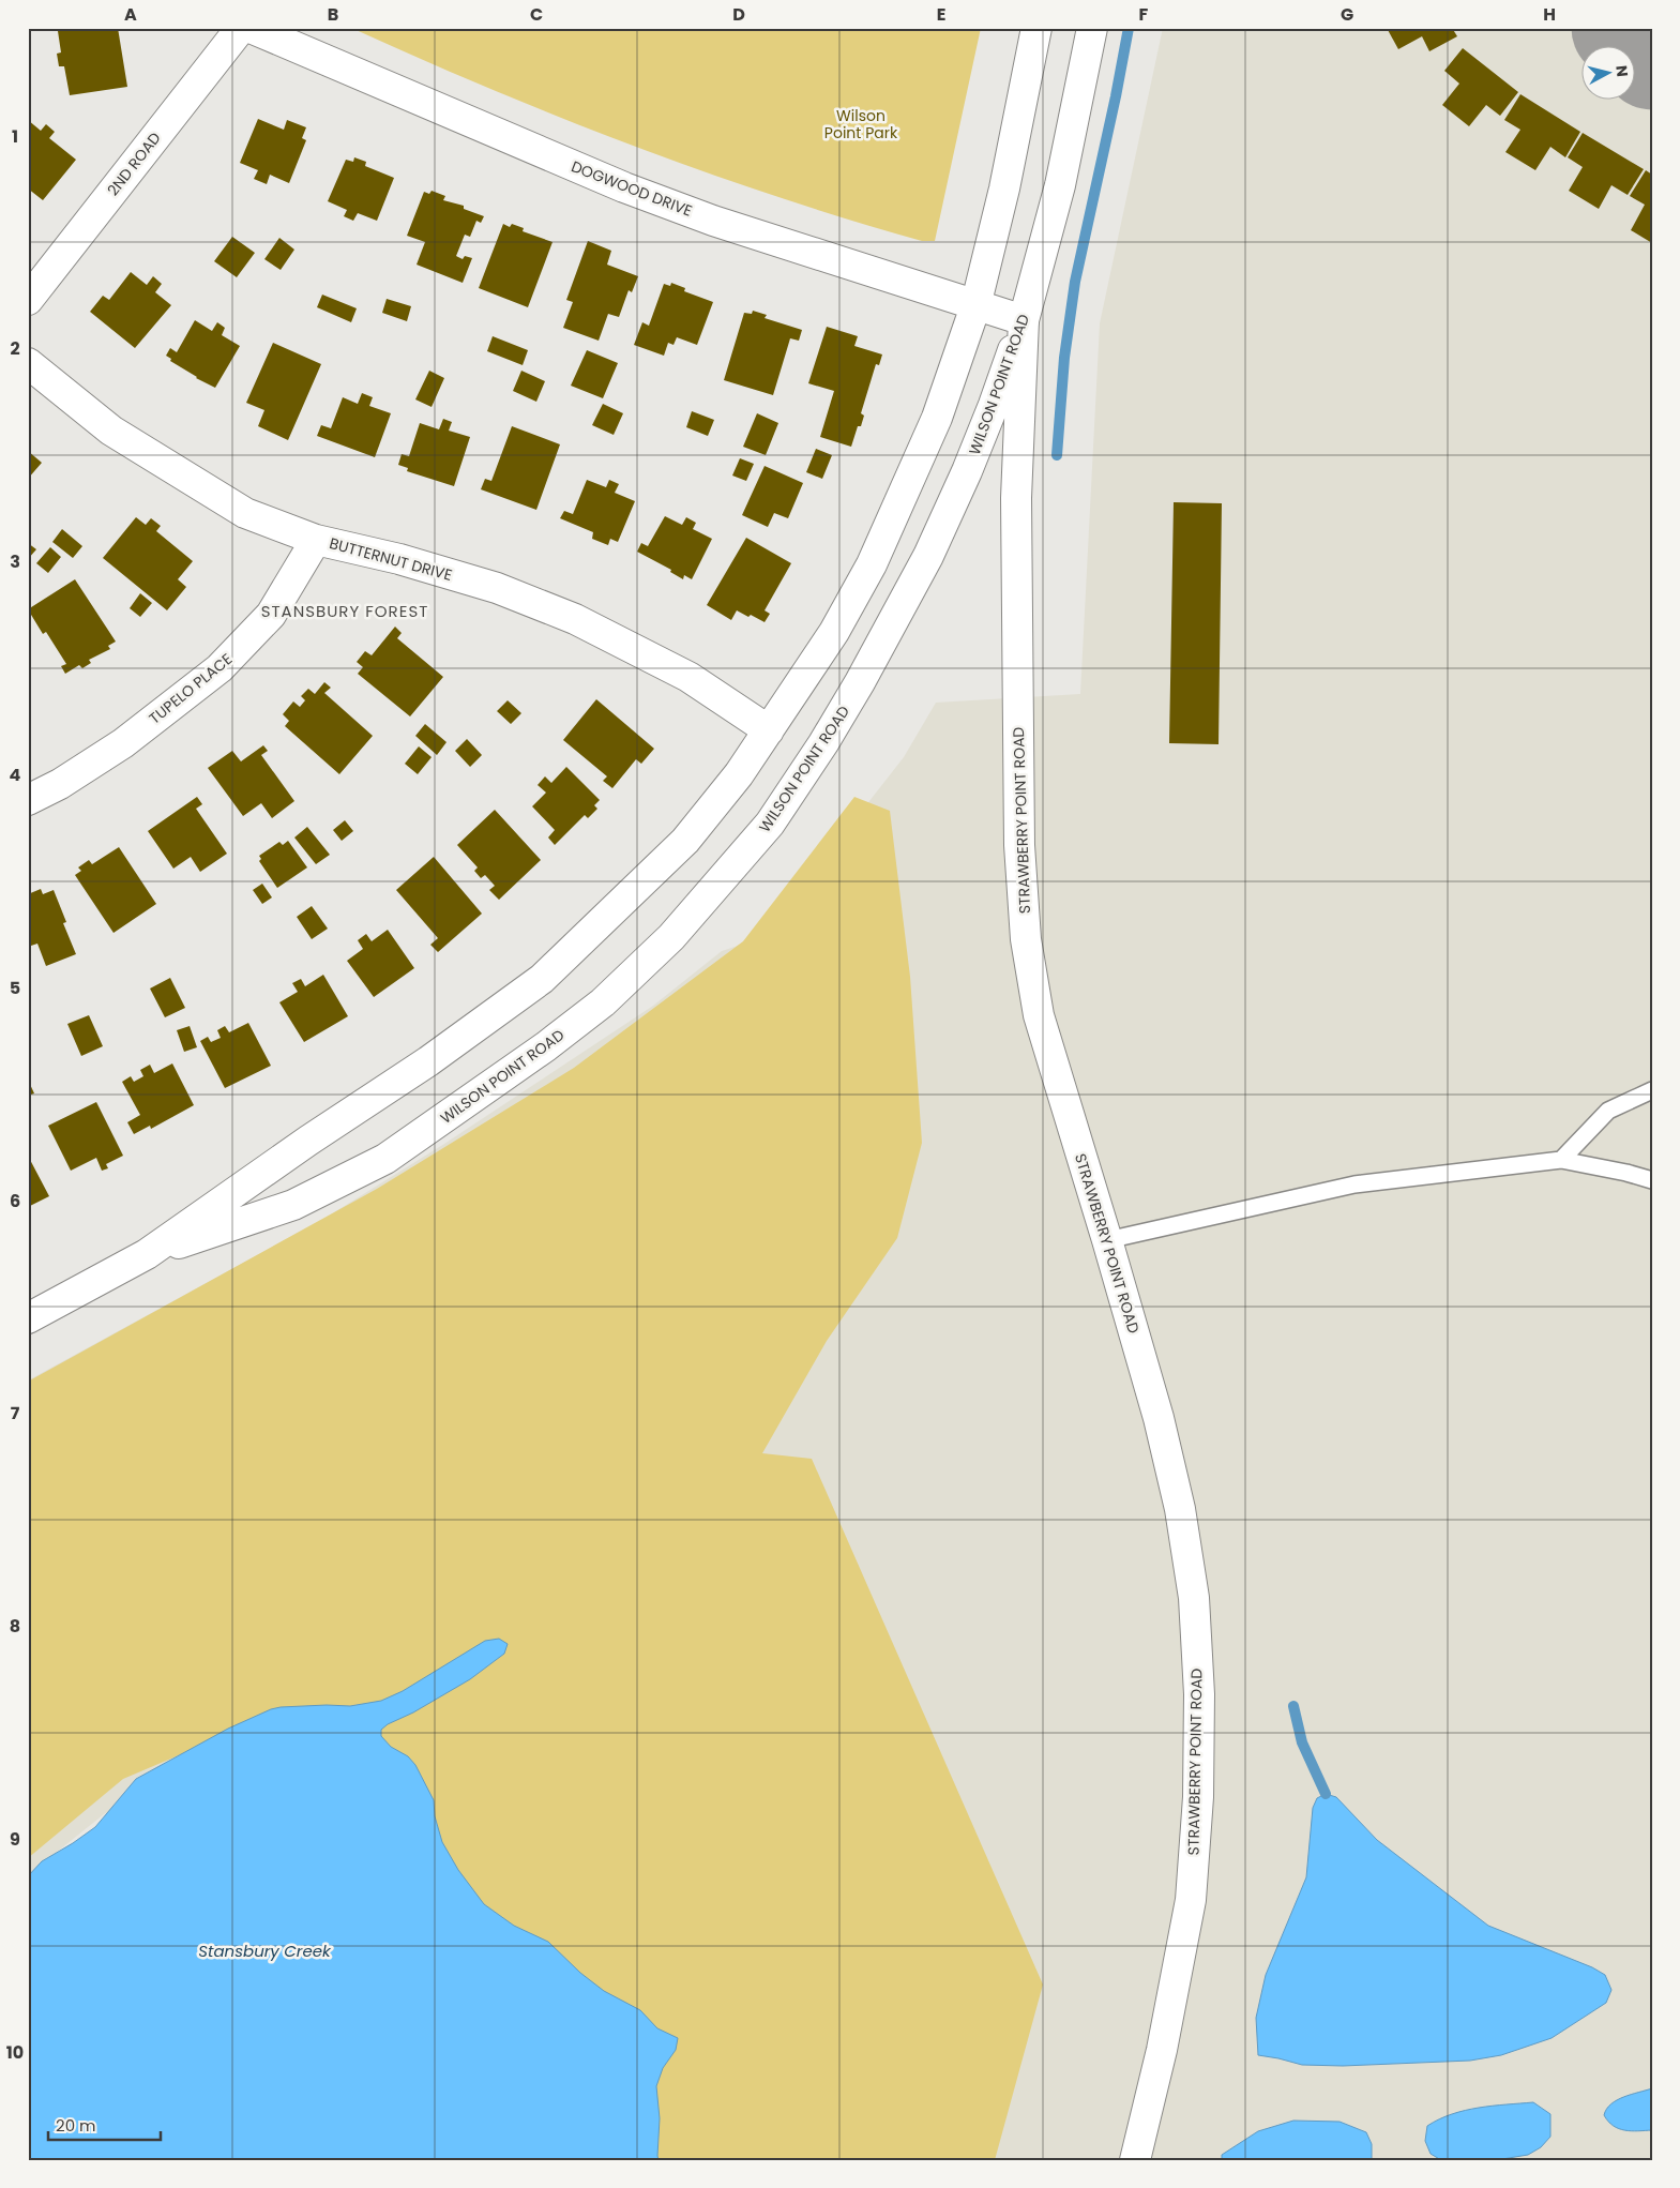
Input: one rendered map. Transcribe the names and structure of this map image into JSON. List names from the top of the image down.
{
  "streets": {
    "street": [
      "2ND ROAD",
      "DOGWOOD DRIVE",
      "WILSON POINT ROAD",
      "BUTTERNUT DRIVE",
      "TUPELO PLACE",
      "STRAWBERRY POINT ROAD"
    ]
  },
  "crossings": [
    ["DOGWOOD DRIVE", "WILSON POINT ROAD"],
    ["DOGWOOD DRIVE", "STRAWBERRY POINT ROAD"],
    ["WILSON POINT ROAD", "BUTTERNUT DRIVE"],
    ["WILSON POINT ROAD", "STRAWBERRY POINT ROAD"],
    ["BUTTERNUT DRIVE", "TUPELO PLACE"]
  ],
  "districts": ["STANSBURY FOREST"],
  "water": ["Stansbury Creek"],
  "parks": ["Wilson Point Park"],
  "scale_bar": "20 m",
  "north": "right",
  "grid": {
    "columns": [
      "A",
      "B",
      "C",
      "D",
      "E",
      "F",
      "G",
      "H"
    ],
    "rows": [
      "1",
      "2",
      "3",
      "4",
      "5",
      "6",
      "7",
      "8",
      "9",
      "10"
    ]
  }
}
